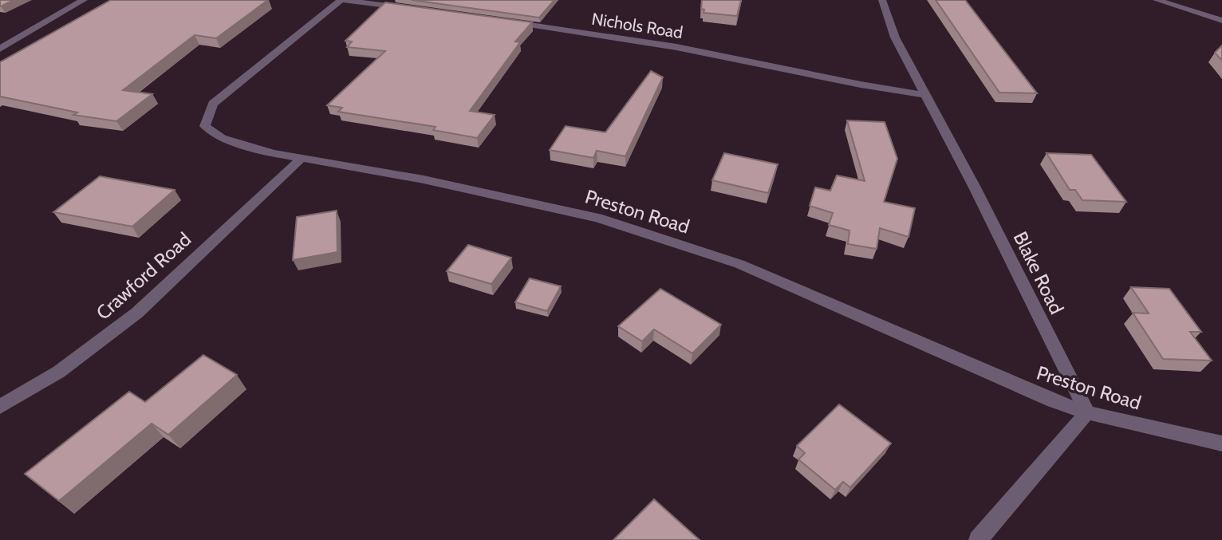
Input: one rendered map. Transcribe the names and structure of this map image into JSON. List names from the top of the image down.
{
  "streets": {
    "street": [
      "Nichols Road",
      "Preston Road",
      "Blake Road",
      "Crawford Road"
    ]
  },
  "crossings": [
    ["Nichols Road", "Blake Road"],
    ["Preston Road", "Blake Road"],
    ["Preston Road", "Crawford Road"]
  ]
}
